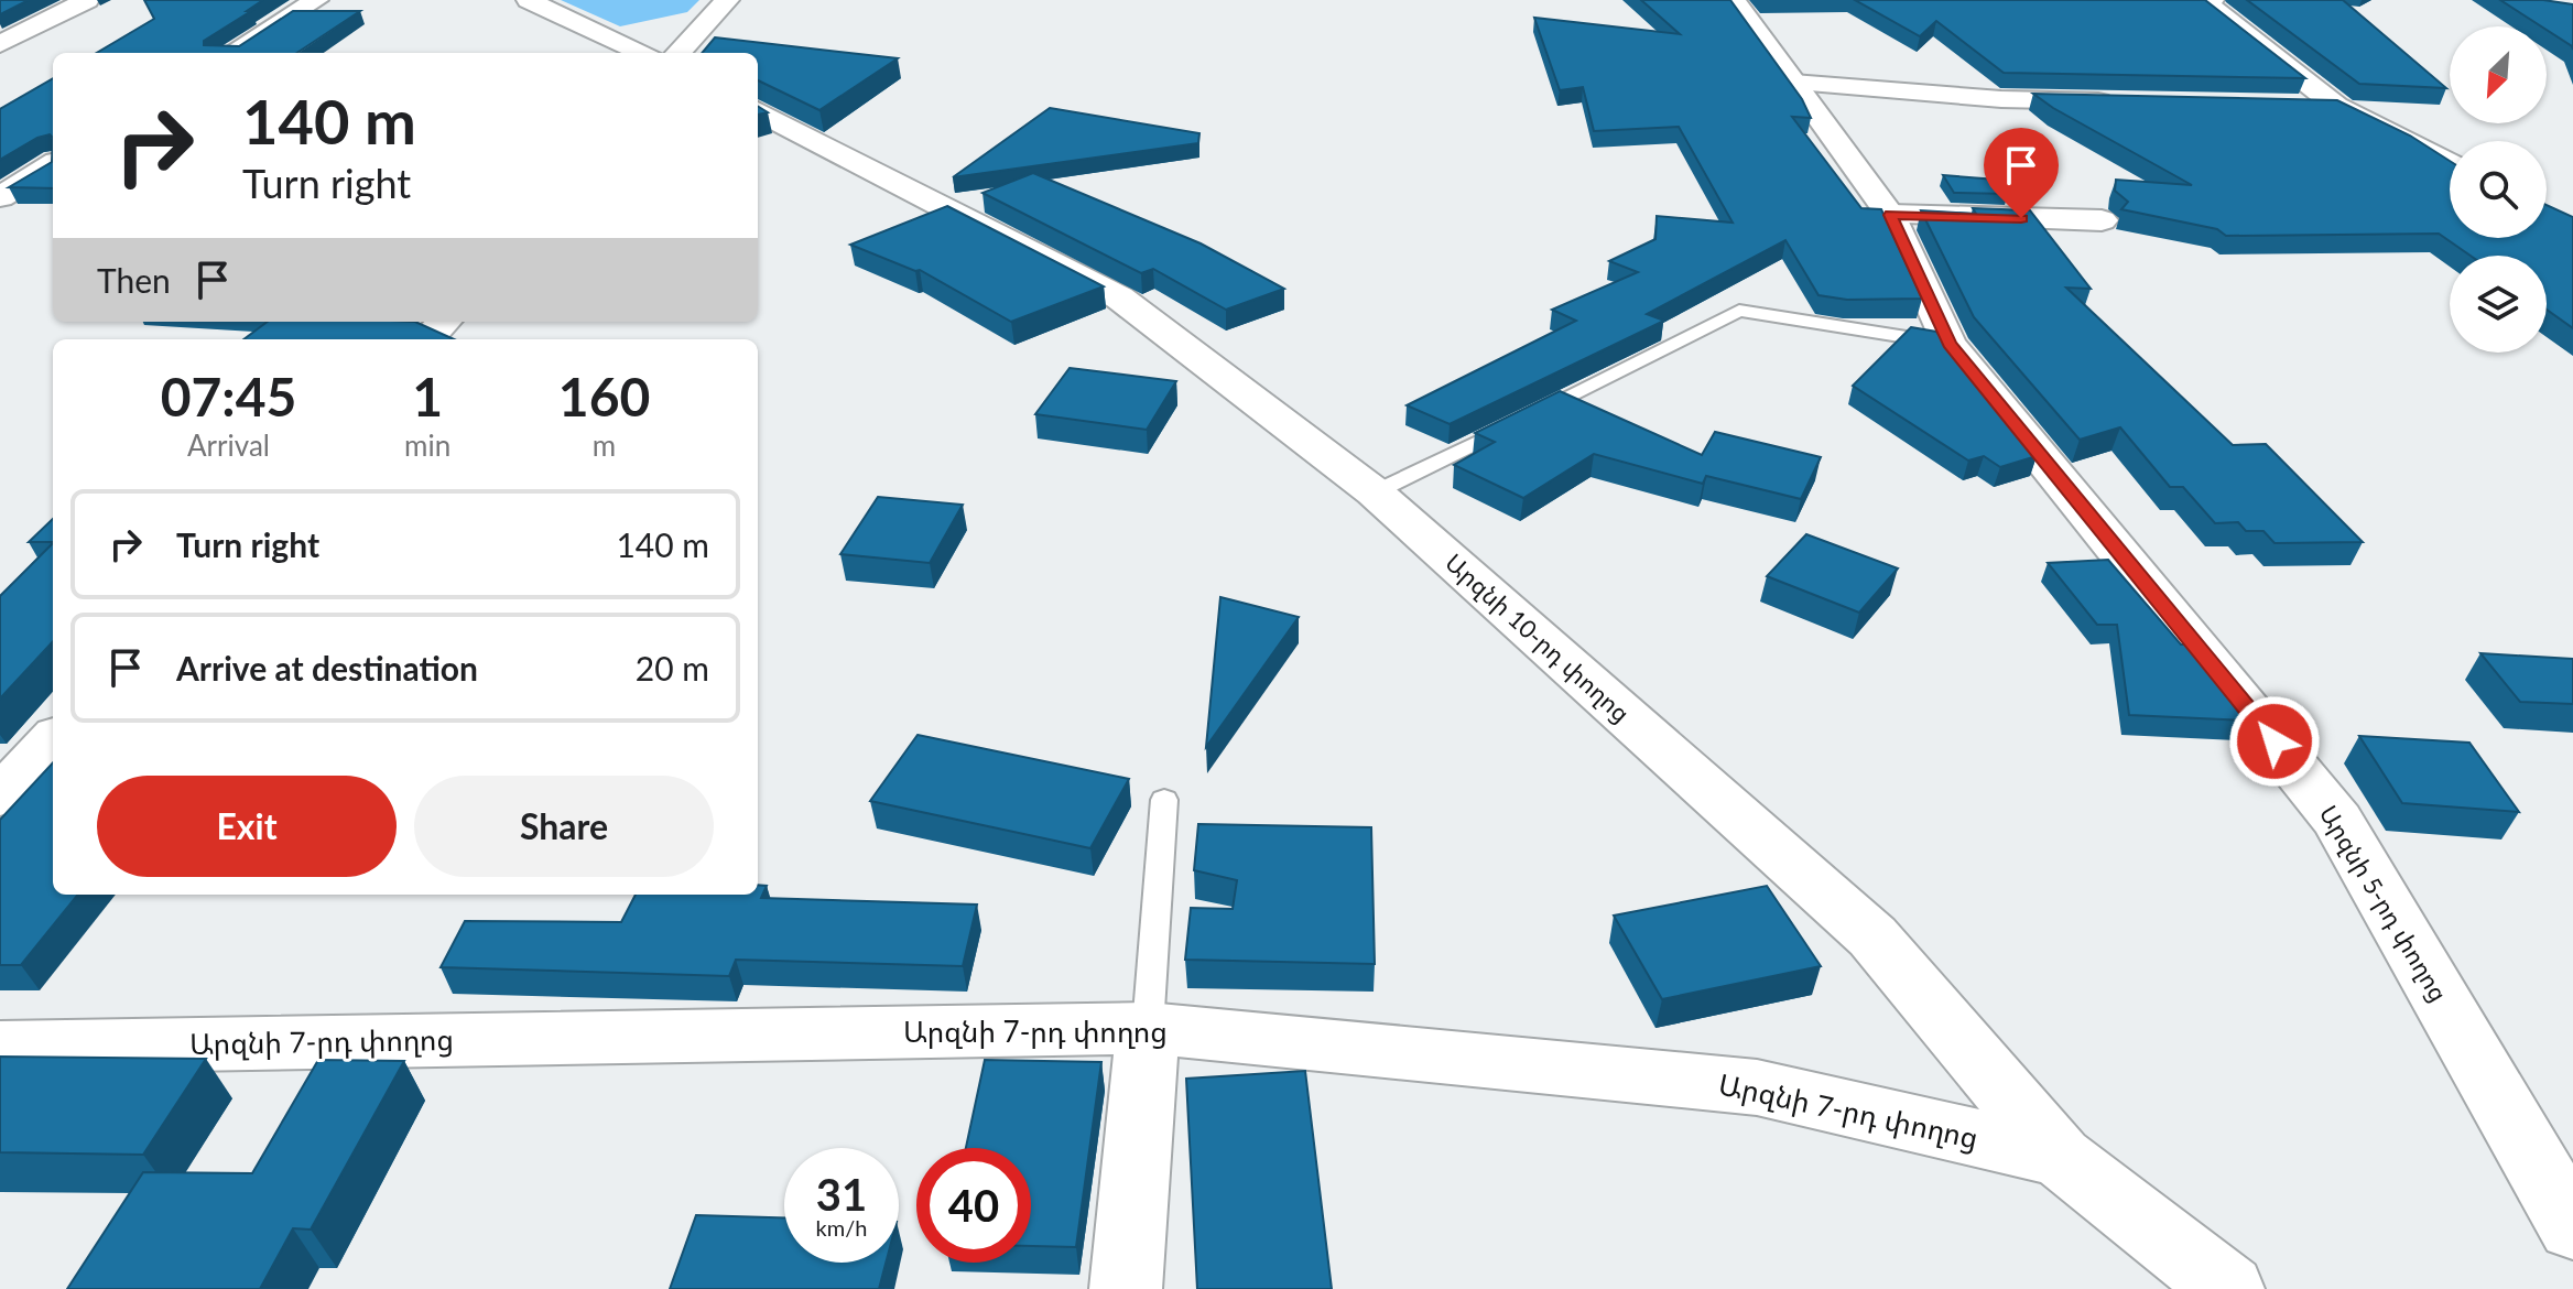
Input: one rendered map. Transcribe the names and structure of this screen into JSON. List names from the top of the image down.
{
  "streets": {
    "street": ["Արզնի 10-րդ փողոց", "Արզնի 5-րդ փողոց", "Արզնի 7-րդ փողոց"]
  },
  "crossings": [
    ["Արզնի 10-րդ փողոց", "Արզնի 7-րդ փողոց"]
  ],
  "north": "bottom left",
  "page": {
    "turn": ["140 m", "Turn right"],
    "then": "Then",
    "eta": [
      "07:45",
      "Arrival",
      "1",
      "min",
      "160",
      "m"
    ],
    "list": [
      {
        "name": "Turn right",
        "value": "140 m"
      },
      {
        "name": "Arrive at destination",
        "value": "20 m"
      }
    ],
    "buttons": ["Exit", "Share"],
    "speed": "31 km/h",
    "limit": "40"
  }
}
